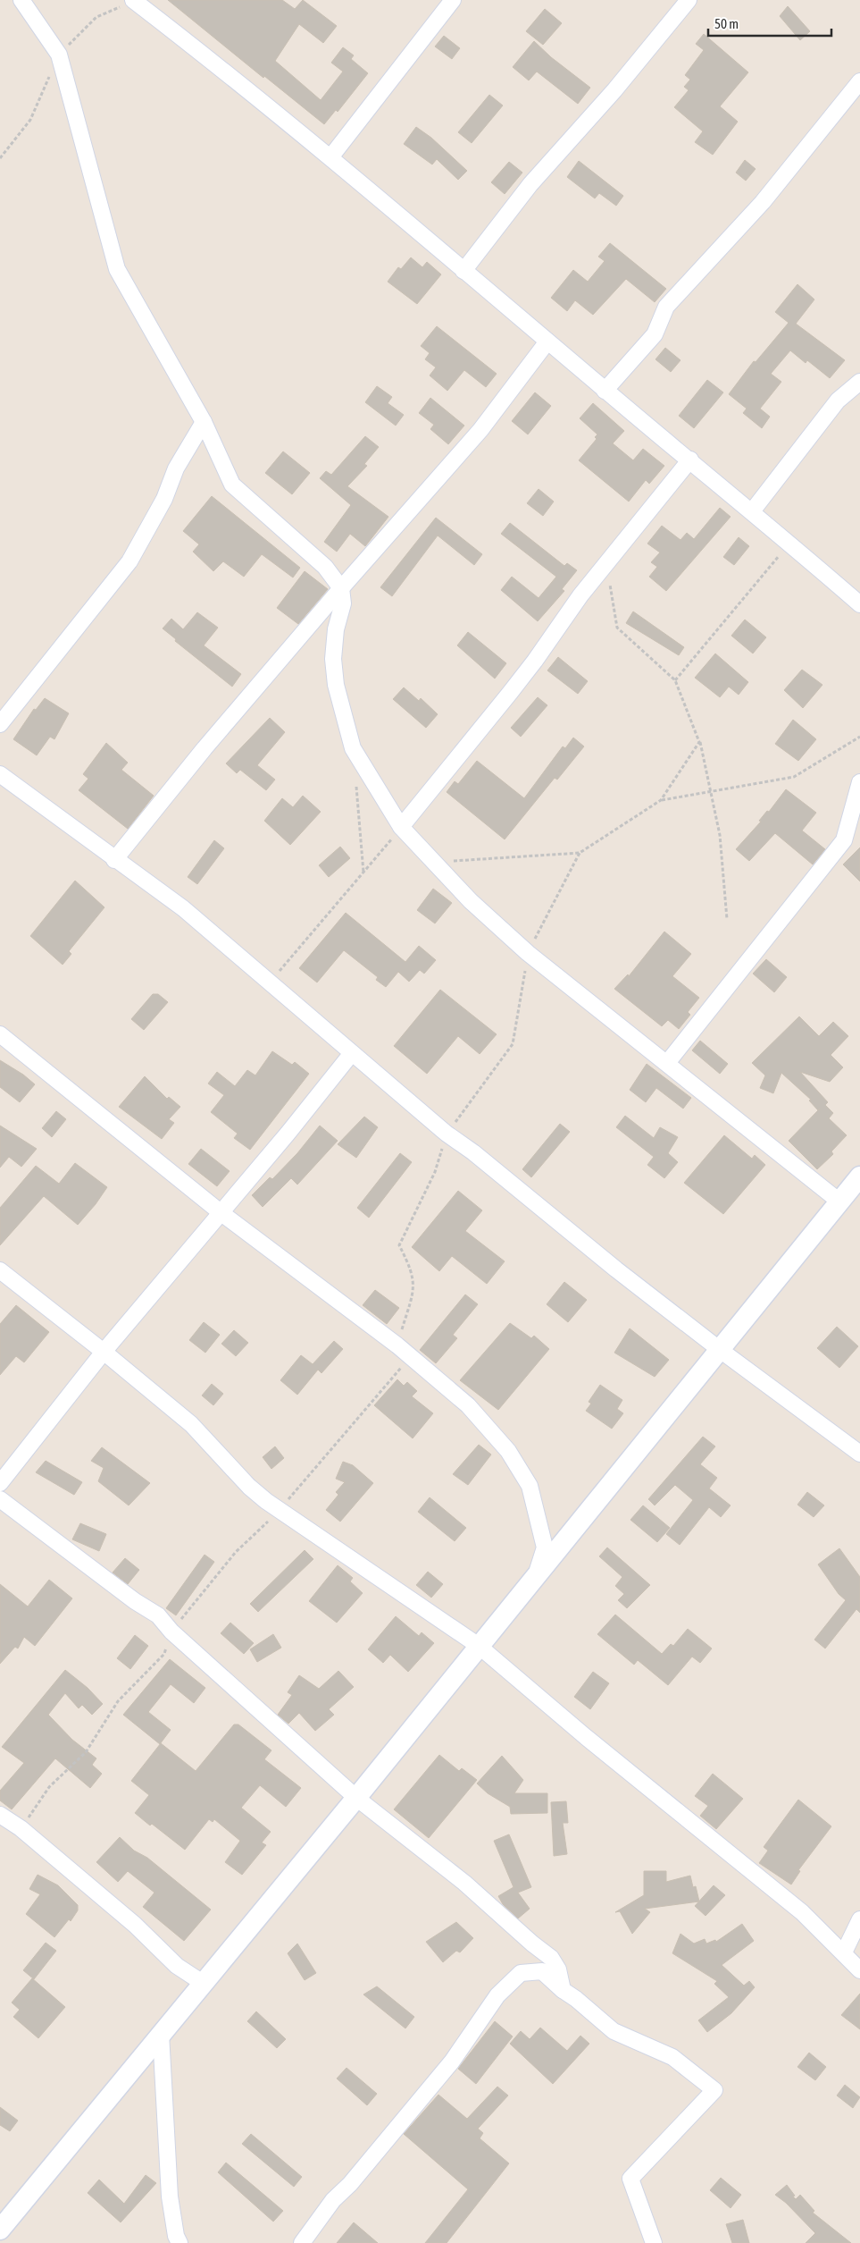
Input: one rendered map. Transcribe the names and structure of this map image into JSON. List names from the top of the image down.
{
  "scale_bar": "50 m"
}
